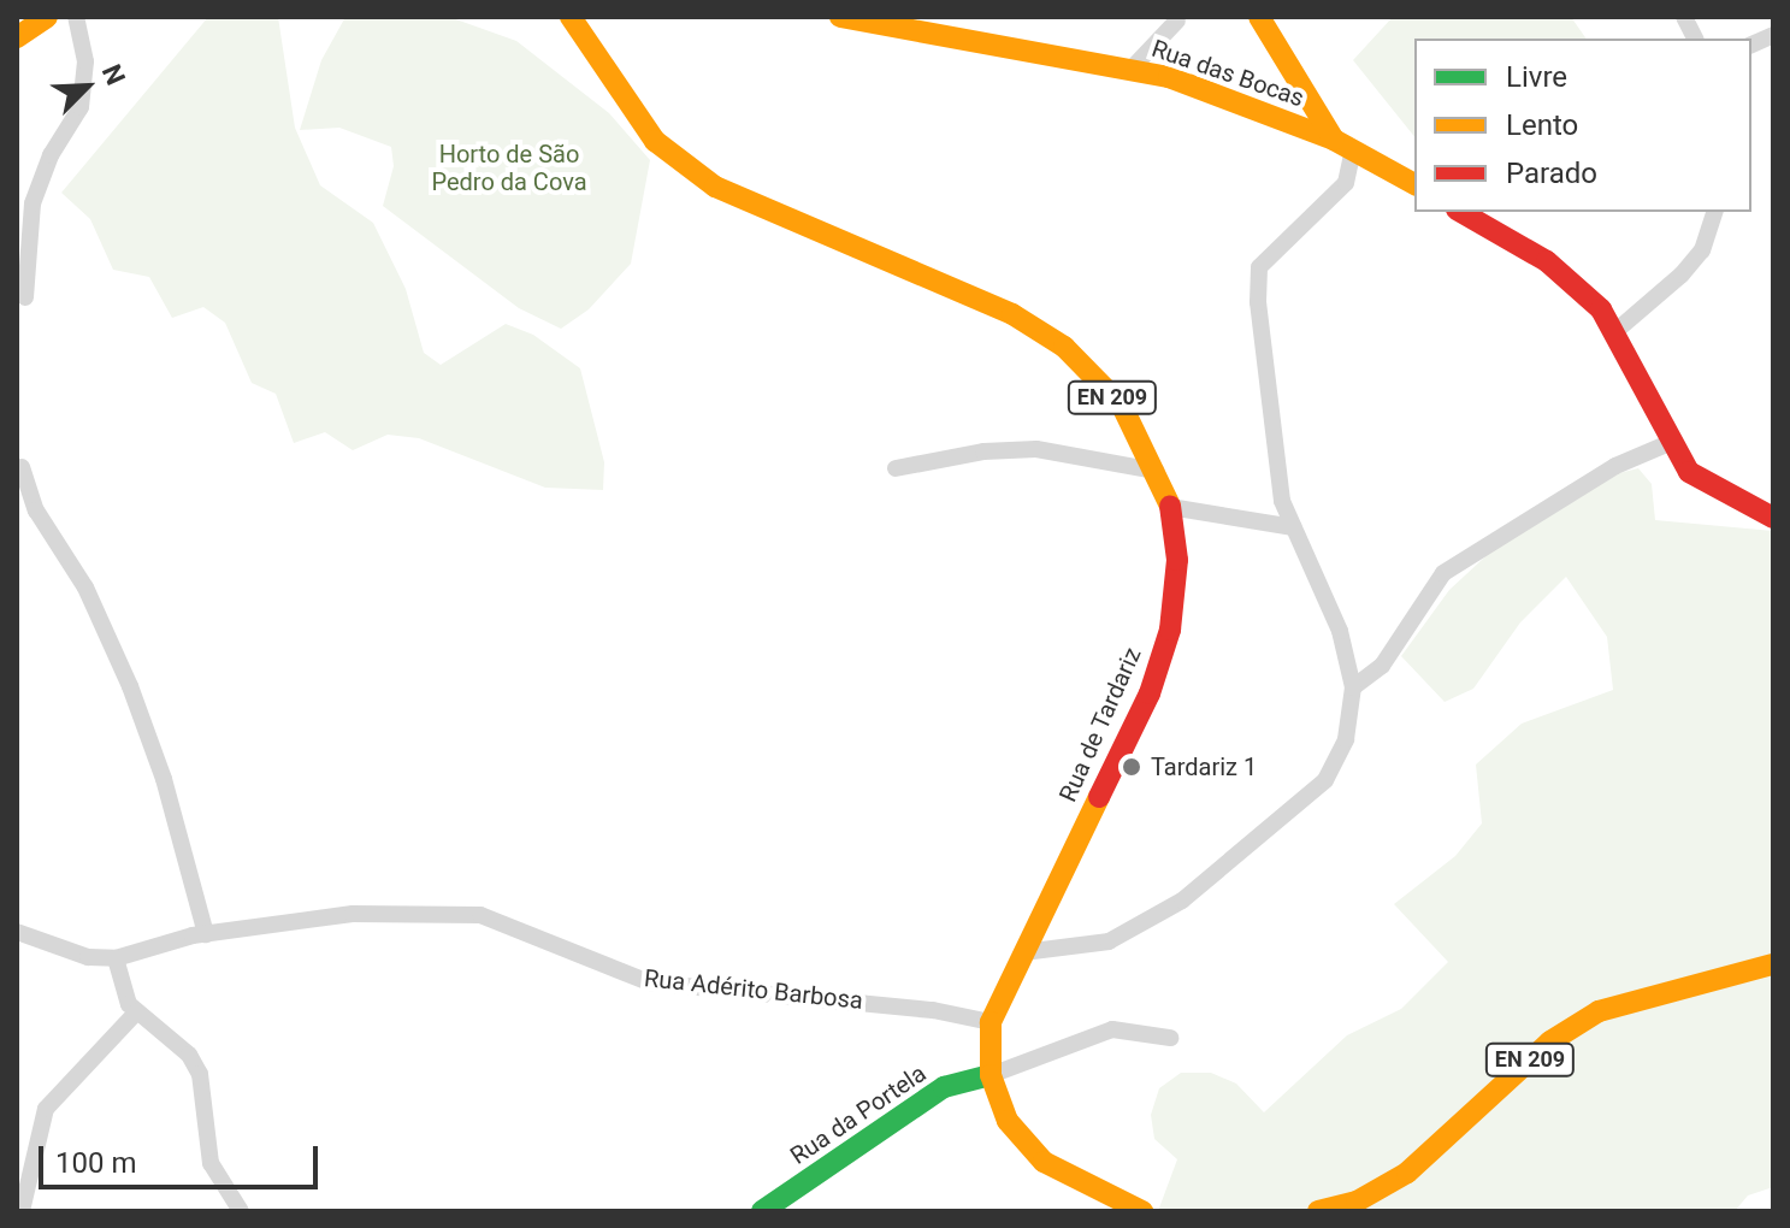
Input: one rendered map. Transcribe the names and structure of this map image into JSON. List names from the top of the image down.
{
  "streets": {
    "main road": [
      "Rua das Bocas",
      "EN 209",
      "Rua de Tardariz",
      "Rua da Portela"
    ],
    "street": ["Rua Adérito Barbosa"]
  },
  "crossings": [
    ["Rua de Tardariz", "Rua Adérito Barbosa"],
    ["Rua de Tardariz", "Rua da Portela"]
  ],
  "parks": ["Horto de São Pedro da Cova"],
  "places": ["Tardariz 1"],
  "legend": ["Livre", "Lento", "Parado"],
  "scale_bar": "100 m",
  "north": "top right"
}
